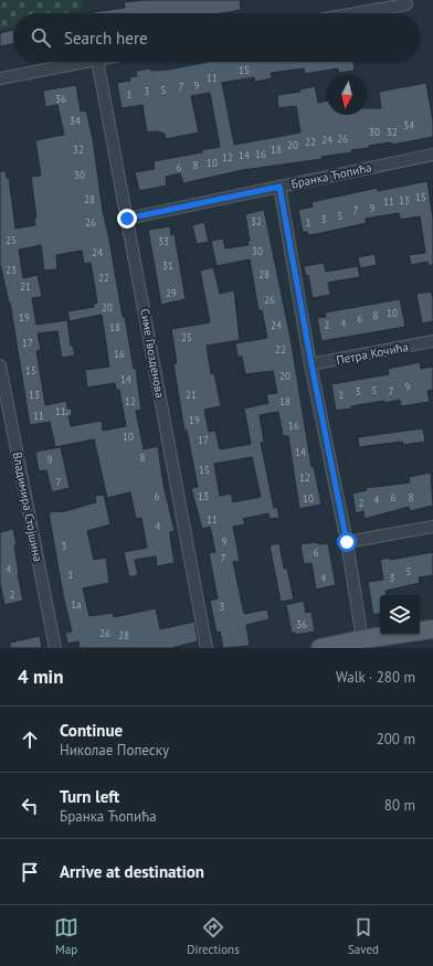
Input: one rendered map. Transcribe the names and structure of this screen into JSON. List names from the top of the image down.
{
  "streets": {
    "street": [
      "Бранка Ћопића",
      "Симе Гвозденова",
      "Петра Кочића",
      "Владимира Стојшина"
    ]
  },
  "crossings": [
    ["Бранка Ћопића", "Симе Гвозденова"]
  ],
  "house_numbers": [
    "15",
    "11",
    "9",
    "7",
    "5",
    "3",
    "1",
    "36",
    "34",
    "34",
    "30",
    "32",
    "26",
    "24",
    "22",
    "20",
    "32",
    "18",
    "16",
    "14",
    "12",
    "10",
    "8",
    "6",
    "30",
    "15",
    "28",
    "13",
    "11",
    "9",
    "7",
    "5",
    "3",
    "32",
    "26",
    "1",
    "25",
    "33",
    "30",
    "24",
    "31",
    "23",
    "28",
    "22",
    "21",
    "29",
    "26",
    "20",
    "10",
    "8",
    "19",
    "6",
    "4",
    "24",
    "2",
    "18",
    "25",
    "17",
    "22",
    "16",
    "15",
    "20",
    "14",
    "9",
    "5",
    "3",
    "7",
    "13",
    "21",
    "1",
    "12",
    "18",
    "11a",
    "11",
    "19",
    "16",
    "10",
    "17",
    "14",
    "8",
    "9",
    "15",
    "12",
    "7",
    "6",
    "13",
    "6",
    "8",
    "10",
    "4",
    "2",
    "11",
    "4",
    "9",
    "3",
    "6",
    "7",
    "4",
    "5",
    "1",
    "4",
    "3",
    "2",
    "1a",
    "3",
    "36",
    "26",
    "28"
  ],
  "north": "bottom",
  "page": {
    "search": "Search here",
    "heading": ["4 min", "Walk · 280 m"],
    "list": [
      ["Continue", "Николае Попеску", "200 m"],
      ["Turn left", "Бранка Ћопића", "80 m"],
      "Arrive at destination"
    ],
    "nav": ["Map", "Directions", "Saved"]
  }
}
